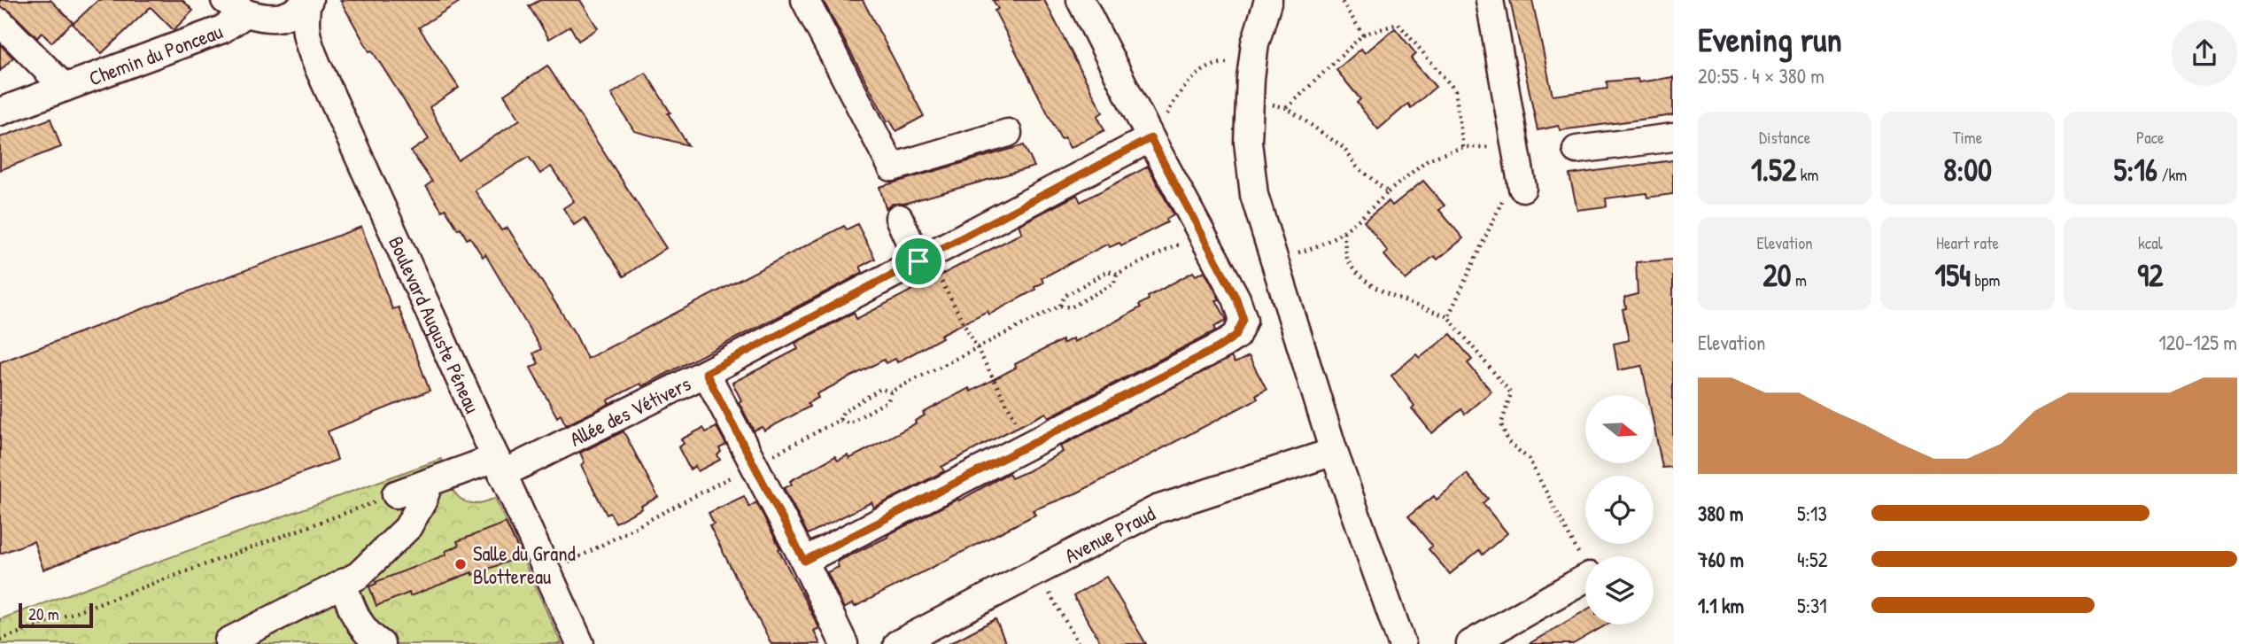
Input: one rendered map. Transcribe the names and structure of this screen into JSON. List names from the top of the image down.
{
  "streets": {
    "street": [
      "Chemin du Ponceau",
      "Boulevard Auguste Péneau",
      "Allée des Vétivers",
      "Avenue Praud"
    ]
  },
  "crossings": [
    ["Chemin du Ponceau", "Boulevard Auguste Péneau"],
    ["Boulevard Auguste Péneau", "Allée des Vétivers"]
  ],
  "places": ["Salle du Grand Blottereau"],
  "scale_bar": "20 m",
  "north": "right",
  "page": {
    "heading": ["Evening run", "20:55 · 4 × 380 m"],
    "stats": [
      ["Distance", "1.52 km"],
      ["Time", "8:00"],
      ["Pace", "5:16 /km"],
      ["Elevation", "20 m"],
      ["Heart rate", "154 bpm"],
      ["kcal", "92"]
    ],
    "chart": ["Elevation", "120–125 m"],
    "list": [
      {
        "name": "380 m",
        "note": "5:13"
      },
      {
        "name": "760 m",
        "note": "4:52"
      },
      {
        "name": "1.1 km",
        "note": "5:31"
      }
    ],
    "scale": "20 m"
  }
}
